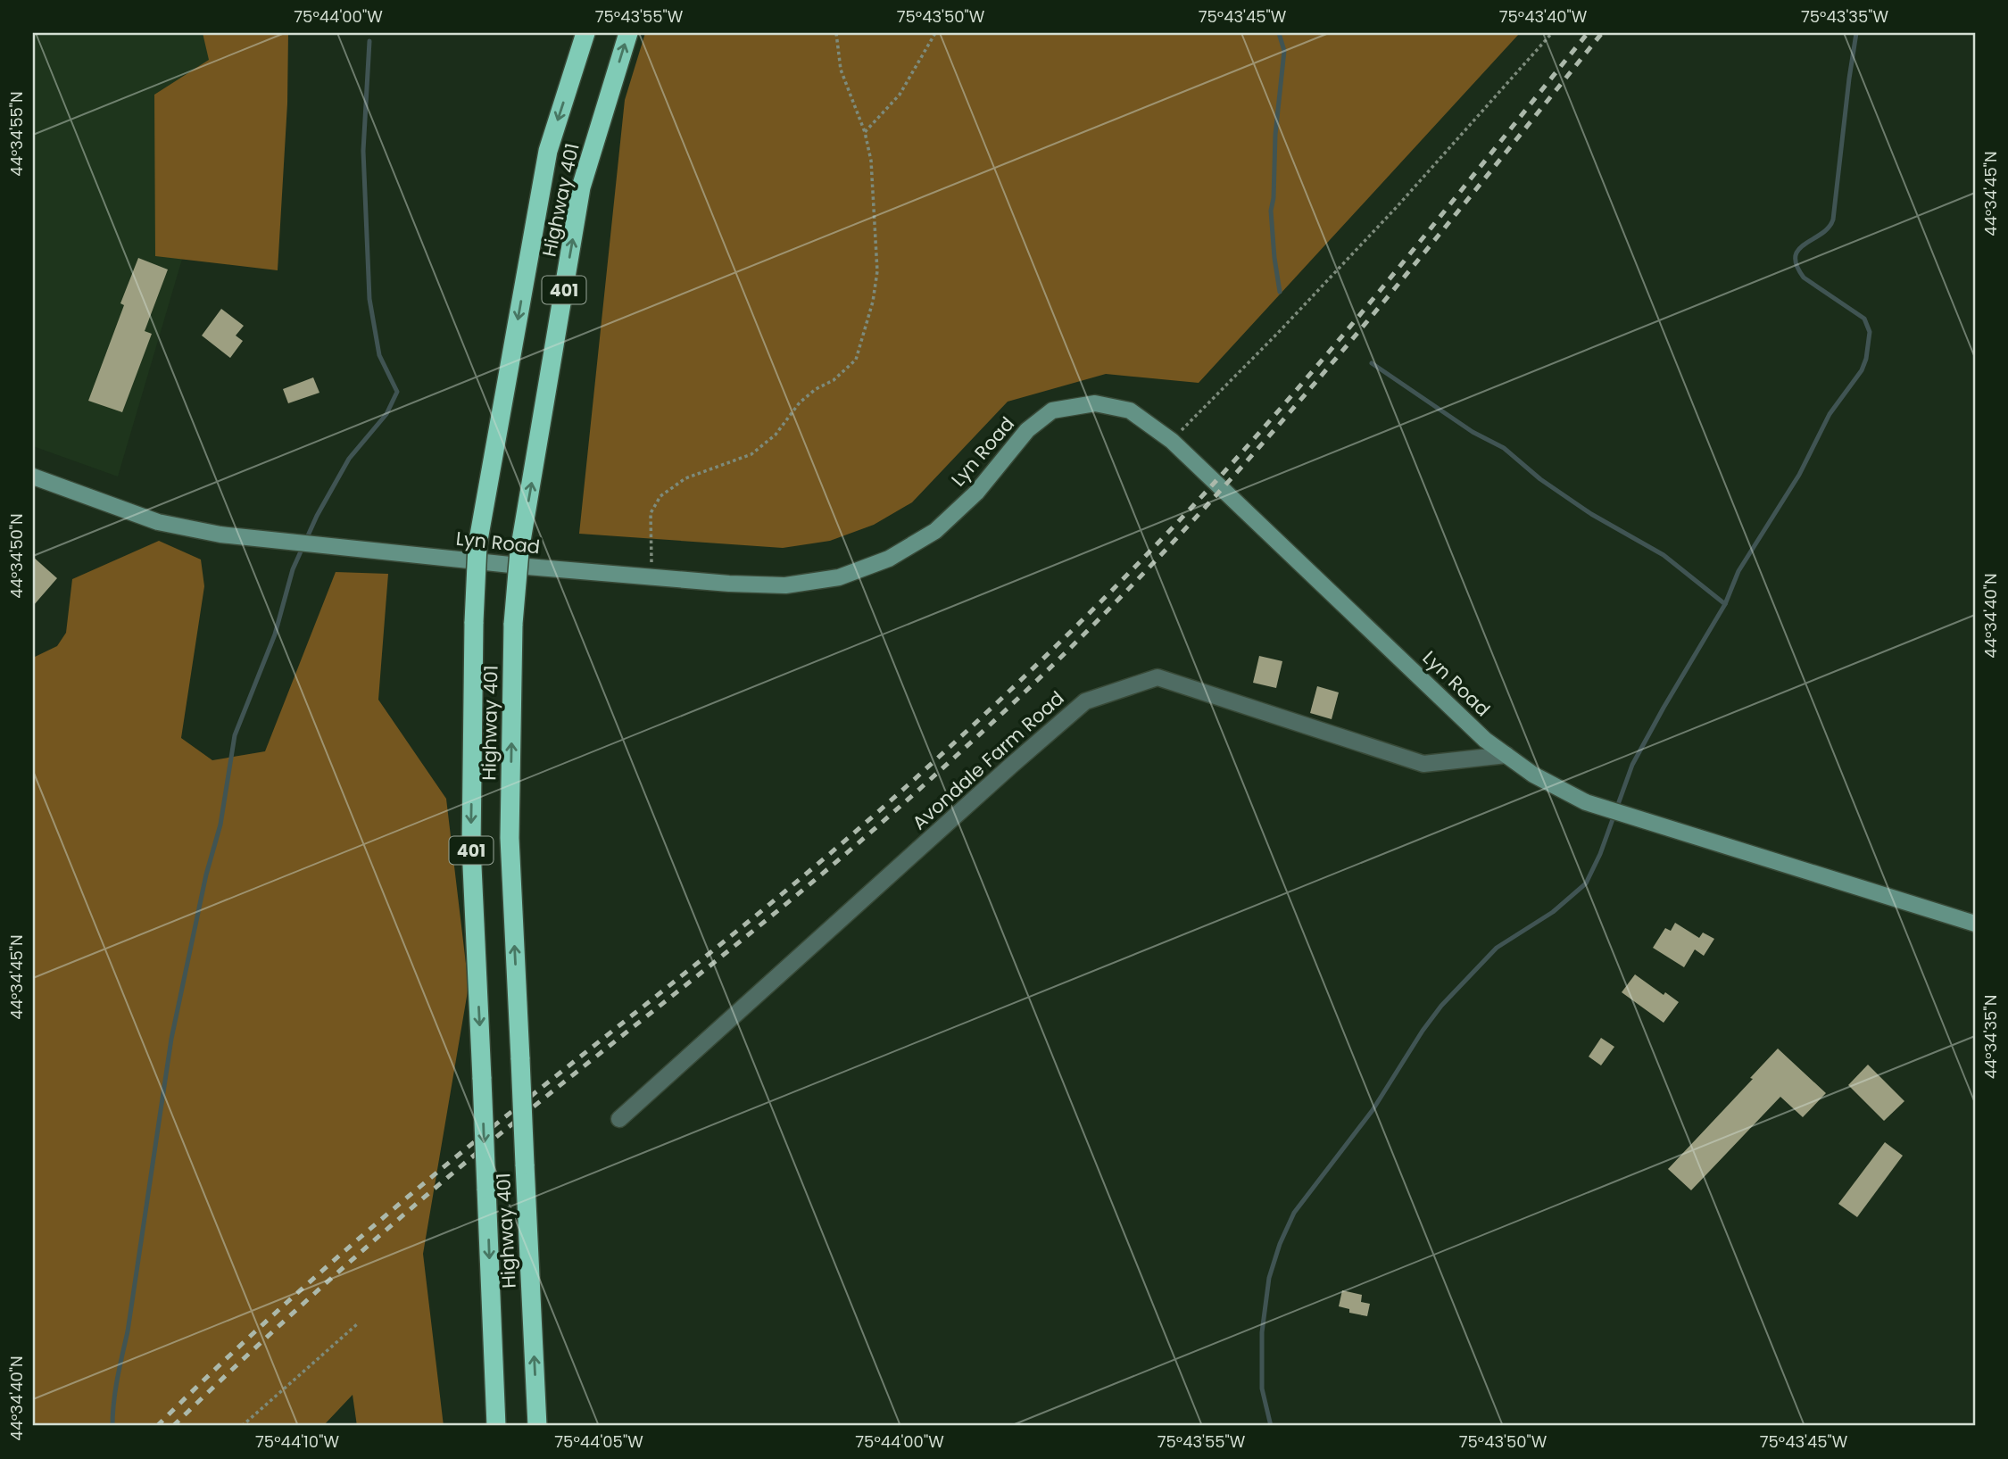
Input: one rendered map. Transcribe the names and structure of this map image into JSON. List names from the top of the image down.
{
  "streets": {
    "highway": ["Highway 401", "401"],
    "main road": ["Lyn Road"],
    "street": ["Avondale Farm Road"]
  },
  "crossings": [
    ["Lyn Road", "Avondale Farm Road"]
  ],
  "coordinates": [
    "75°44'00\"W",
    "75°43'55\"W",
    "75°43'50\"W",
    "75°43'45\"W",
    "75°43'40\"W",
    "75°43'35\"W",
    "44°34'55\"N",
    "44°34'45\"N",
    "44°34'50\"N",
    "44°34'40\"N",
    "44°34'35\"N",
    "75°44'10\"W",
    "75°44'05\"W"
  ]
}
